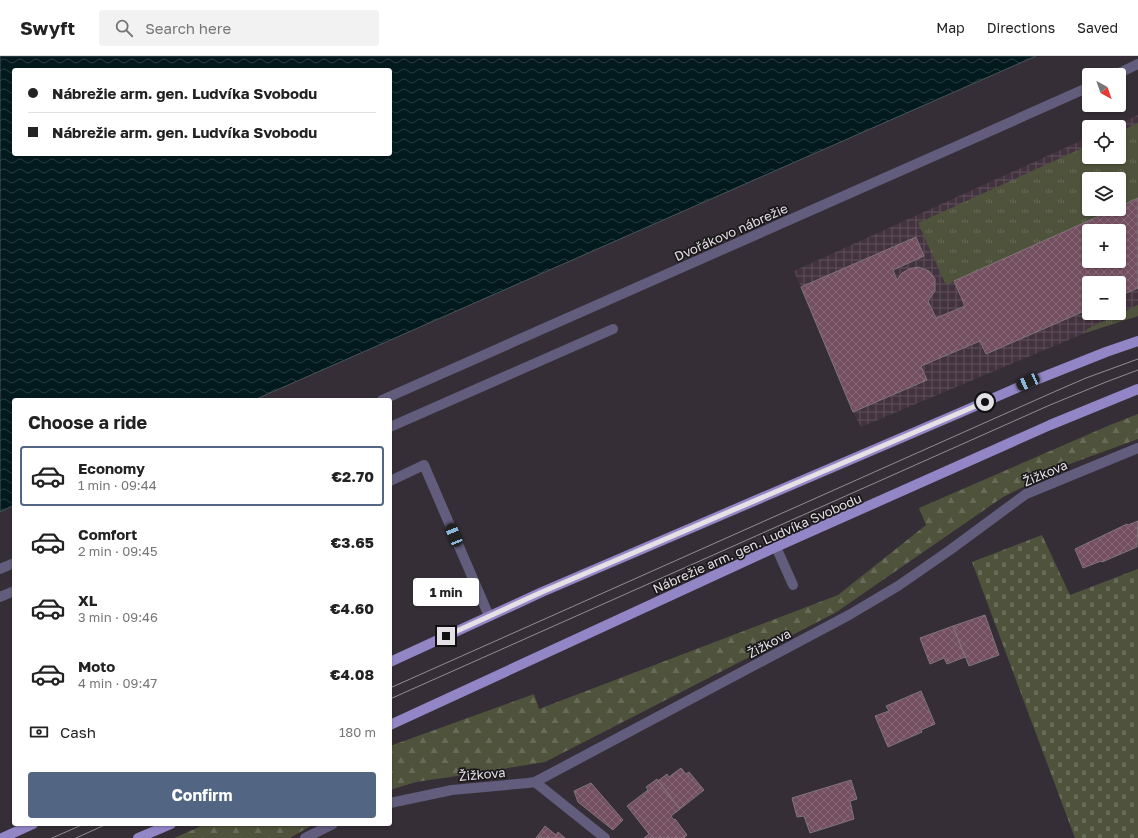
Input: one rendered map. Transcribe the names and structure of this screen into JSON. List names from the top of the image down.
{
  "streets": {
    "main road": ["Nábrežie arm. gen. Ludvíka Svobodu"],
    "street": ["Dvořákovo nábrežie", "Žižkova"]
  },
  "north": "bottom right",
  "page": {
    "header": "Swyft",
    "search": "Search here",
    "nav": ["Map", "Directions", "Saved"],
    "map_buttons": ["+", "−"],
    "banner": ["Nábrežie arm. gen. Ludvíka Svobodu", "Nábrežie arm. gen. Ludvíka Svobodu"],
    "heading": "Choose a ride",
    "list": [
      {
        "name": "Economy",
        "note": "1 min · 09:44",
        "value": "€2.70"
      },
      {
        "name": "Comfort",
        "note": "2 min · 09:45",
        "value": "€3.65"
      },
      {
        "name": "XL",
        "note": "3 min · 09:46",
        "value": "€4.60"
      },
      {
        "name": "Moto",
        "note": "4 min · 09:47",
        "value": "€4.08"
      }
    ],
    "bubble": "1 min",
    "pay": ["Cash", "180 m"],
    "buttons": "Confirm"
  }
}
